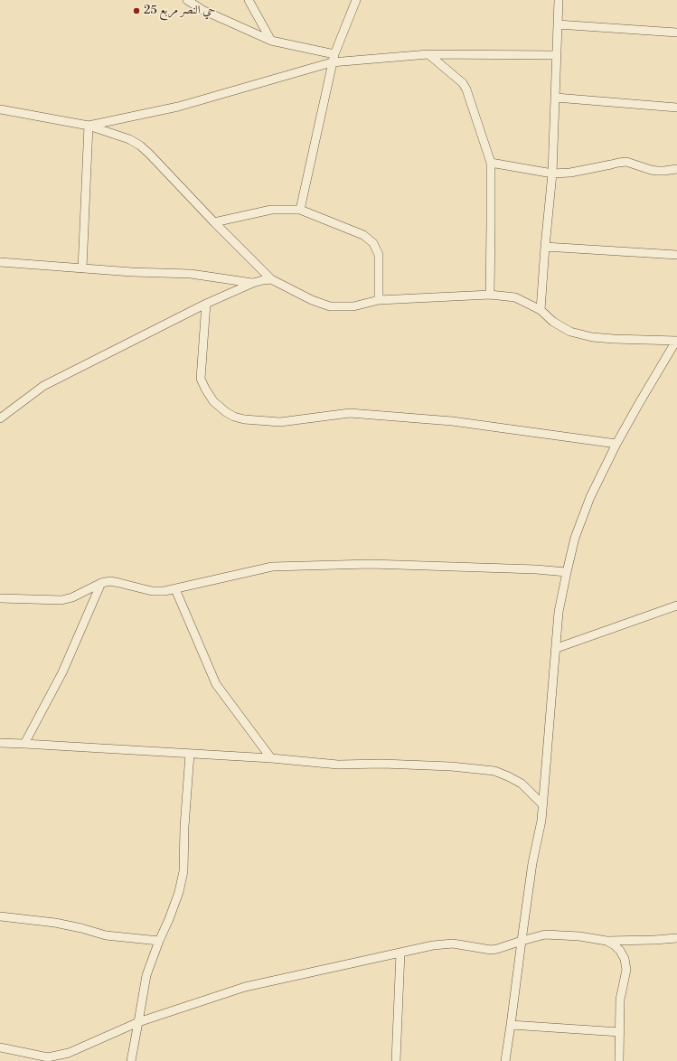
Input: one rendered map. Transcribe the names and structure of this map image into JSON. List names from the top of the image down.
{
  "places": ["حي النصر مربع 25"]
}
